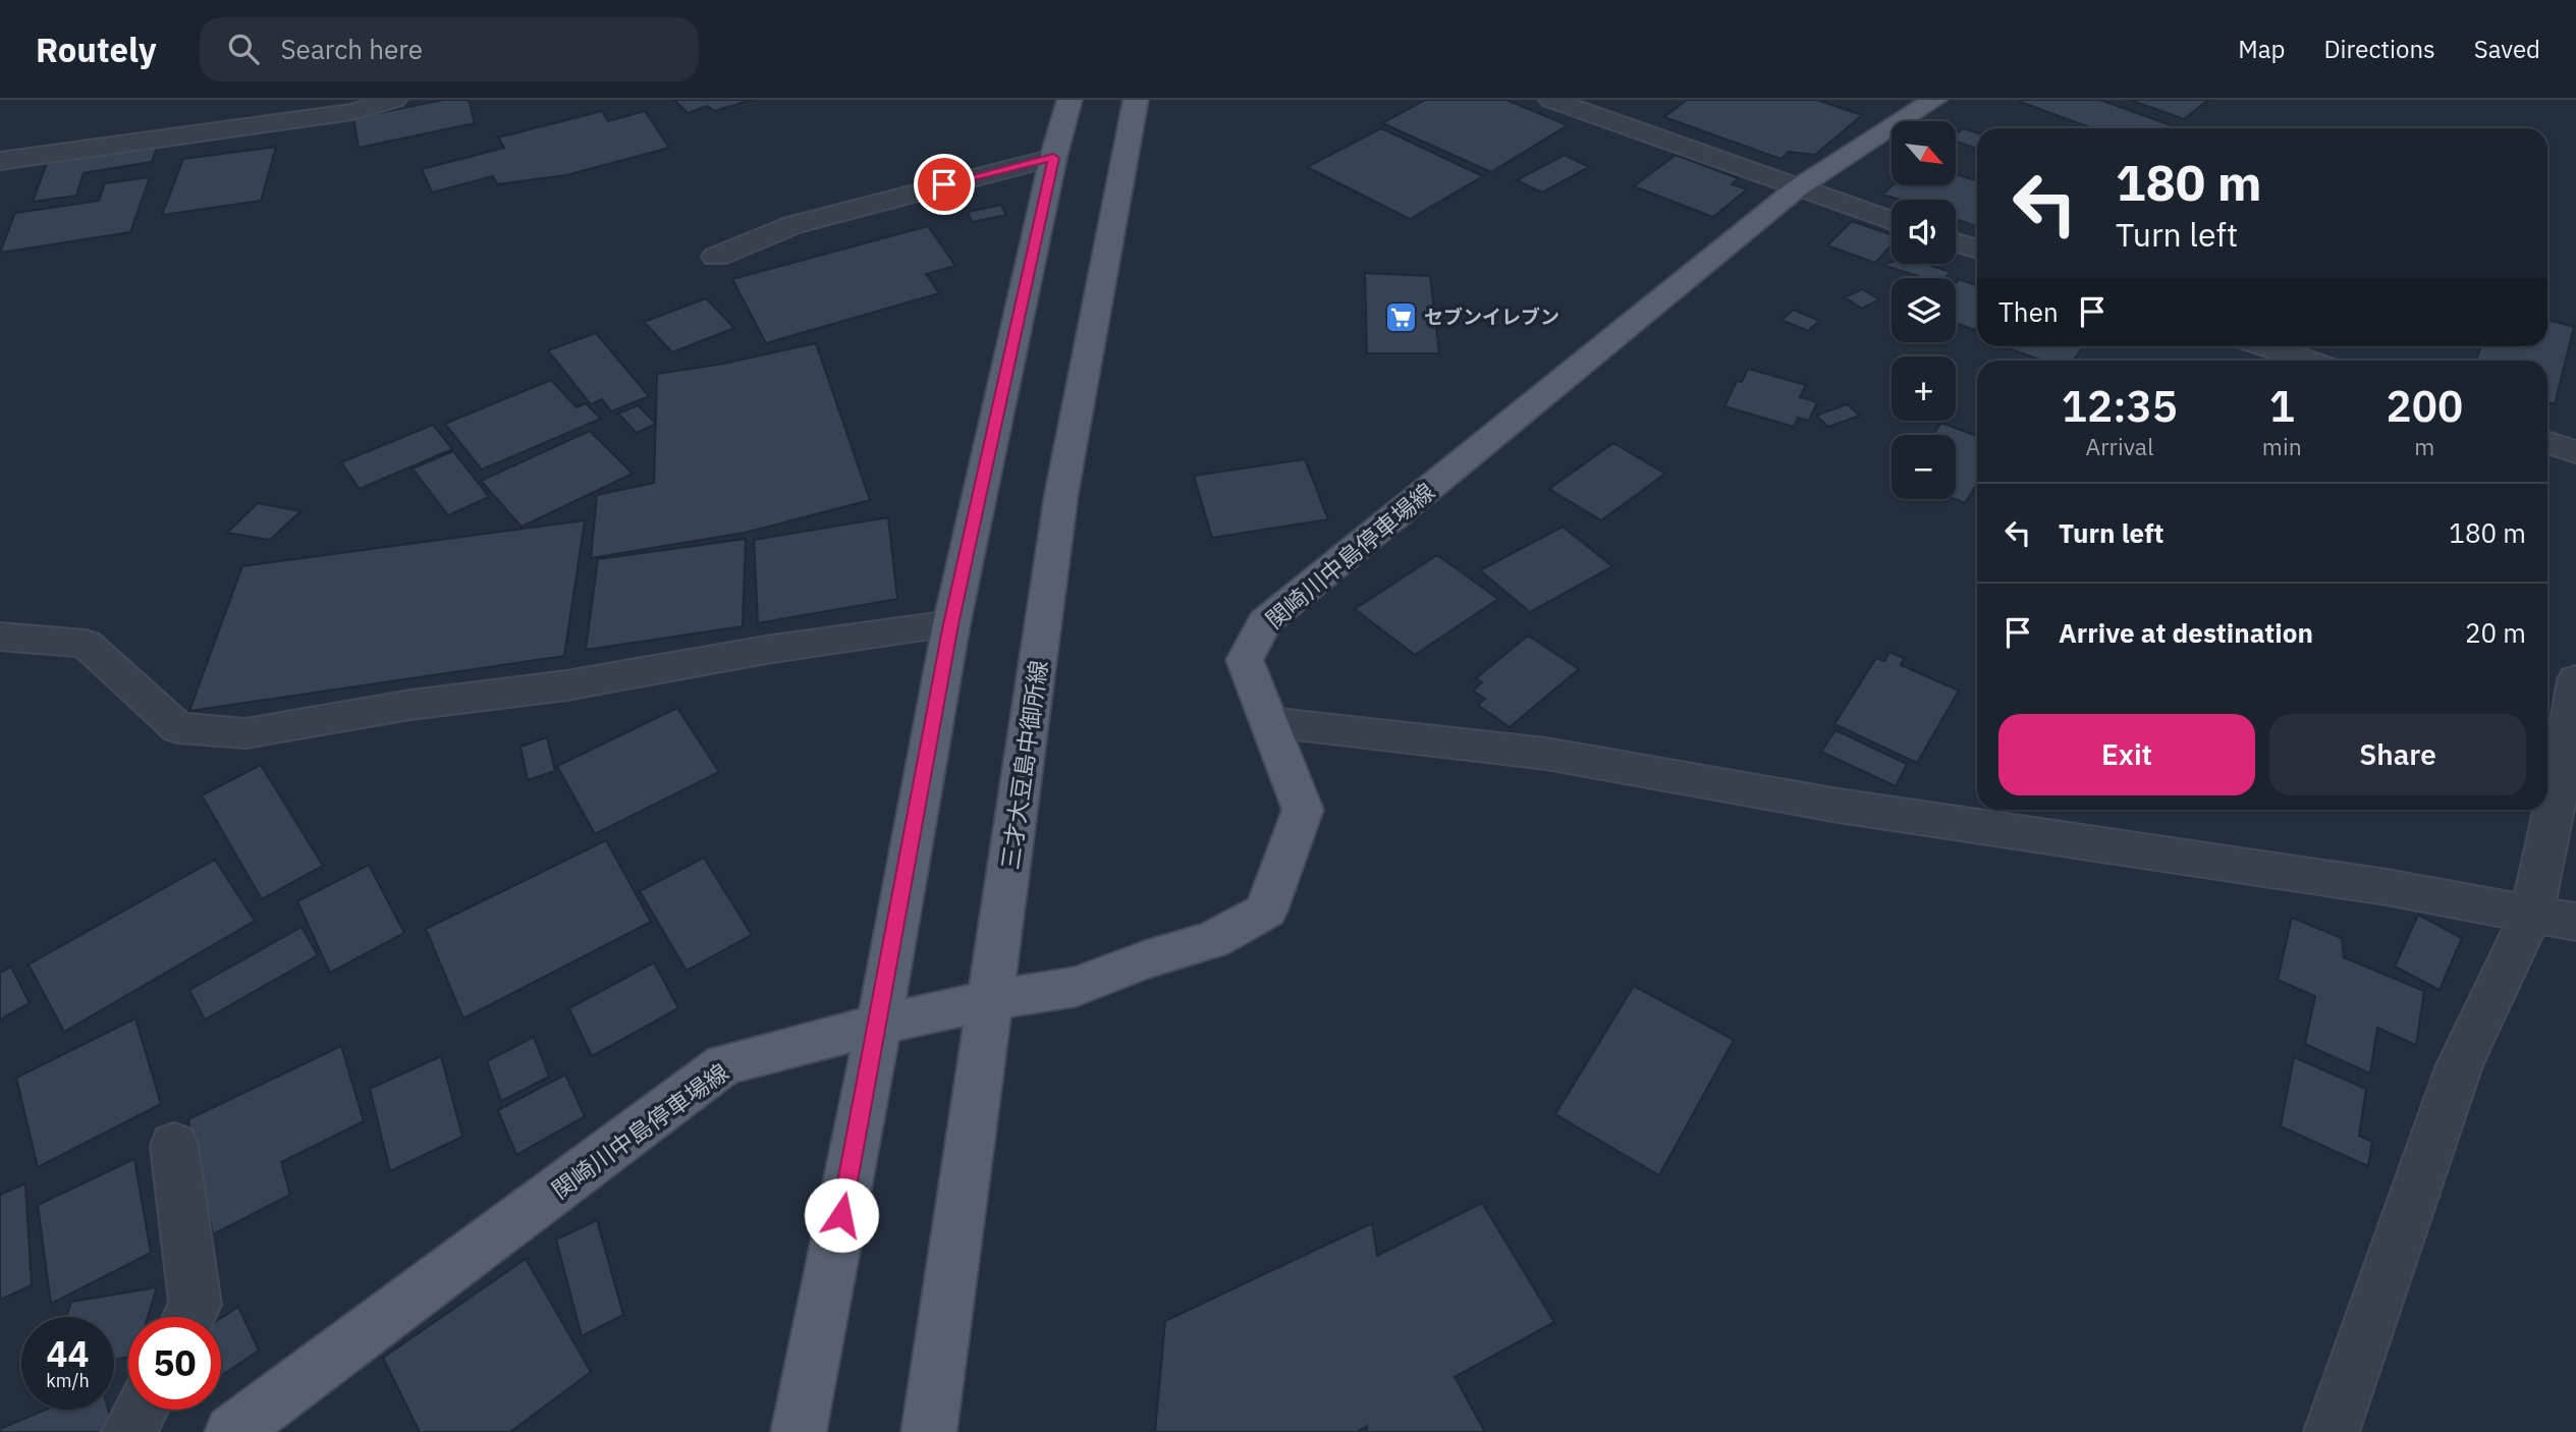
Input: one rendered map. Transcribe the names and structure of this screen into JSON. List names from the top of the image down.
{
  "streets": {
    "main road": ["関崎川中島停車場線", "三才大豆島中御所線"]
  },
  "crossings": [
    ["関崎川中島停車場線", "三才大豆島中御所線"]
  ],
  "places": {
    "supermarket": ["セブンイレブン"]
  },
  "north": "bottom right",
  "page": {
    "header": "Routely",
    "search": "Search here",
    "nav": ["Map", "Directions", "Saved"],
    "map_buttons": ["+", "−"],
    "turn": ["180 m", "Turn left"],
    "then": "Then",
    "eta": [
      "12:35",
      "Arrival",
      "1",
      "min",
      "200",
      "m"
    ],
    "list": [
      {
        "name": "Turn left",
        "value": "180 m"
      },
      {
        "name": "Arrive at destination",
        "value": "20 m"
      }
    ],
    "buttons": ["Exit", "Share"],
    "speed": "44 km/h",
    "limit": "50"
  }
}
